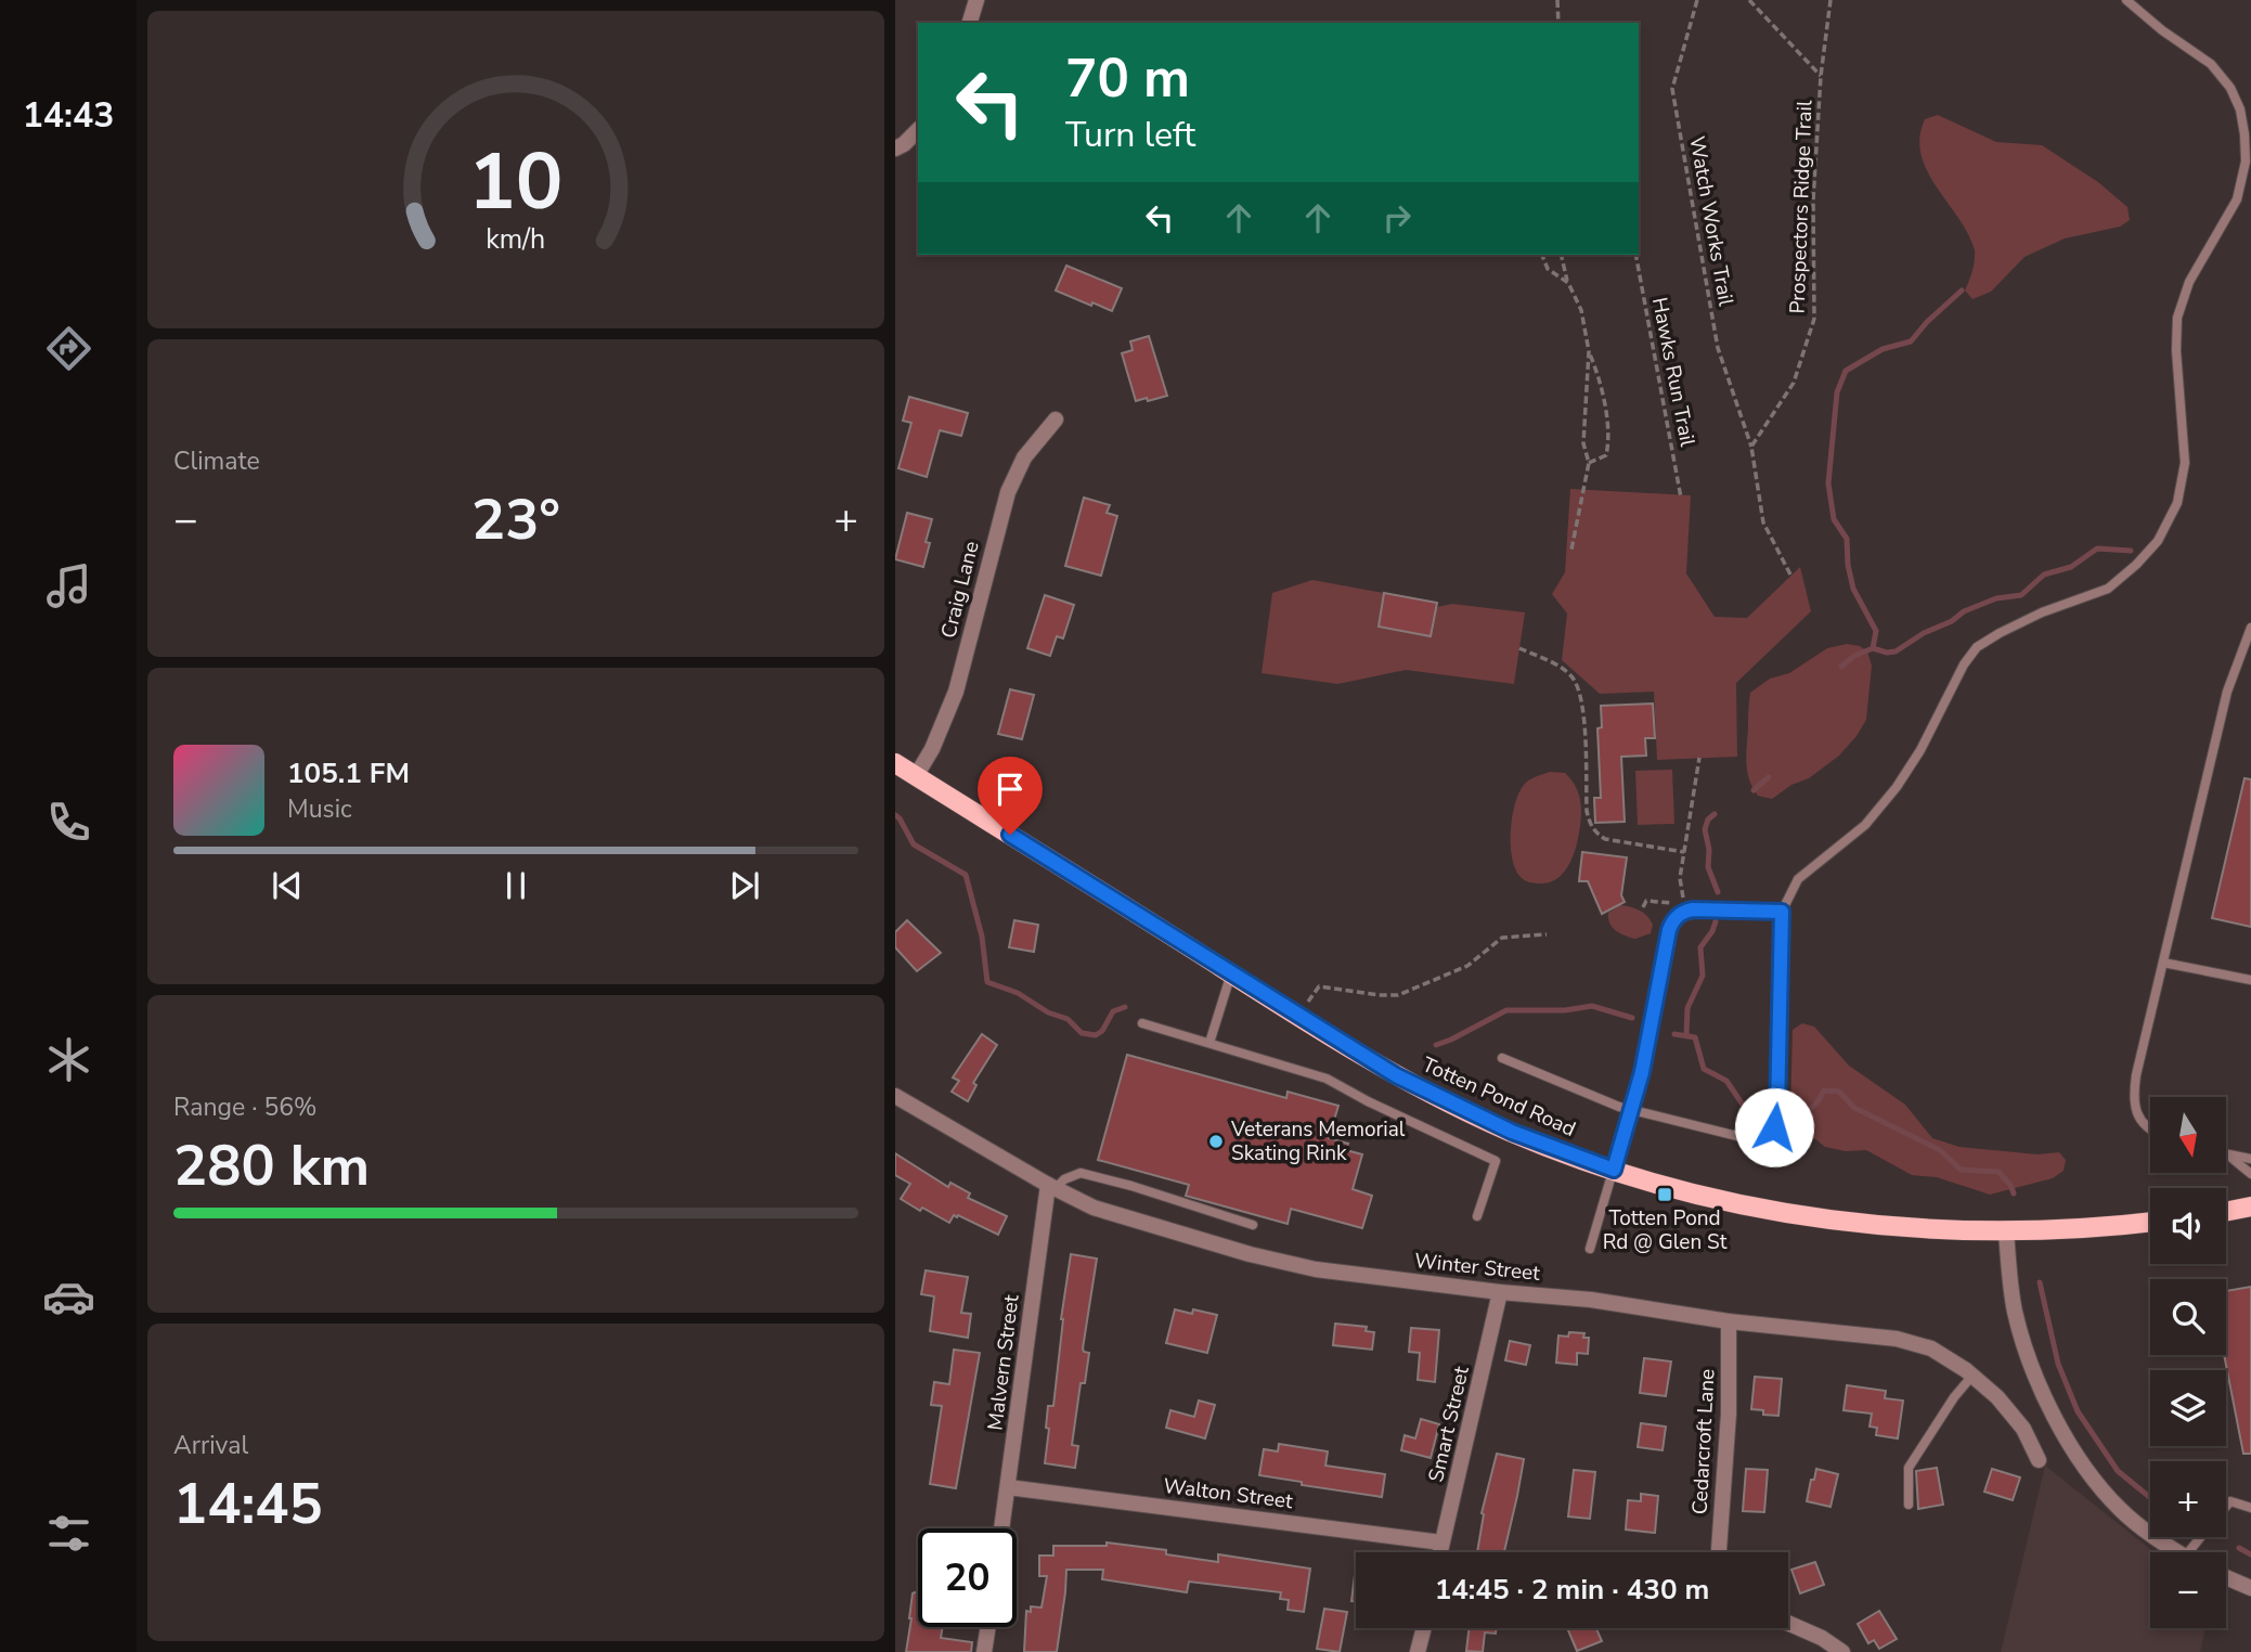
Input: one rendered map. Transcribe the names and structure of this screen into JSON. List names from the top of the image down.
{
  "streets": {
    "main road": ["Totten Pond Road"],
    "street": [
      "Craig Lane",
      "Winter Street",
      "Malvern Street",
      "Smart Street",
      "Cedarcroft Lane",
      "Walton Street"
    ],
    "path": ["Prospectors Ridge Trail", "Watch Works Trail", "Hawks Run Trail"]
  },
  "crossings": [
    ["Prospectors Ridge Trail", "Watch Works Trail"],
    ["Craig Lane", "Totten Pond Road"],
    ["Winter Street", "Malvern Street"],
    ["Winter Street", "Smart Street"],
    ["Winter Street", "Cedarcroft Lane"],
    ["Malvern Street", "Walton Street"],
    ["Smart Street", "Walton Street"]
  ],
  "places": {
    "other": ["Veterans Memorial Skating Rink"],
    "transit": ["Totten Pond Rd @ Glen St"]
  },
  "north": "bottom",
  "page": {
    "tabs": "14:43",
    "turn": ["70 m", "Turn left"],
    "tile": [
      "Climate",
      ["Range · 56%", "280 km"],
      ["Arrival", "14:45"]
    ],
    "heat": ["−", "23°", "+"],
    "song": ["105.1 FM", "Music"],
    "map_buttons": ["+", "−"],
    "limit": "20",
    "trip": "14:45 · 2 min · 430 m",
    "gauge": ["10", "km/h"]
  }
}
